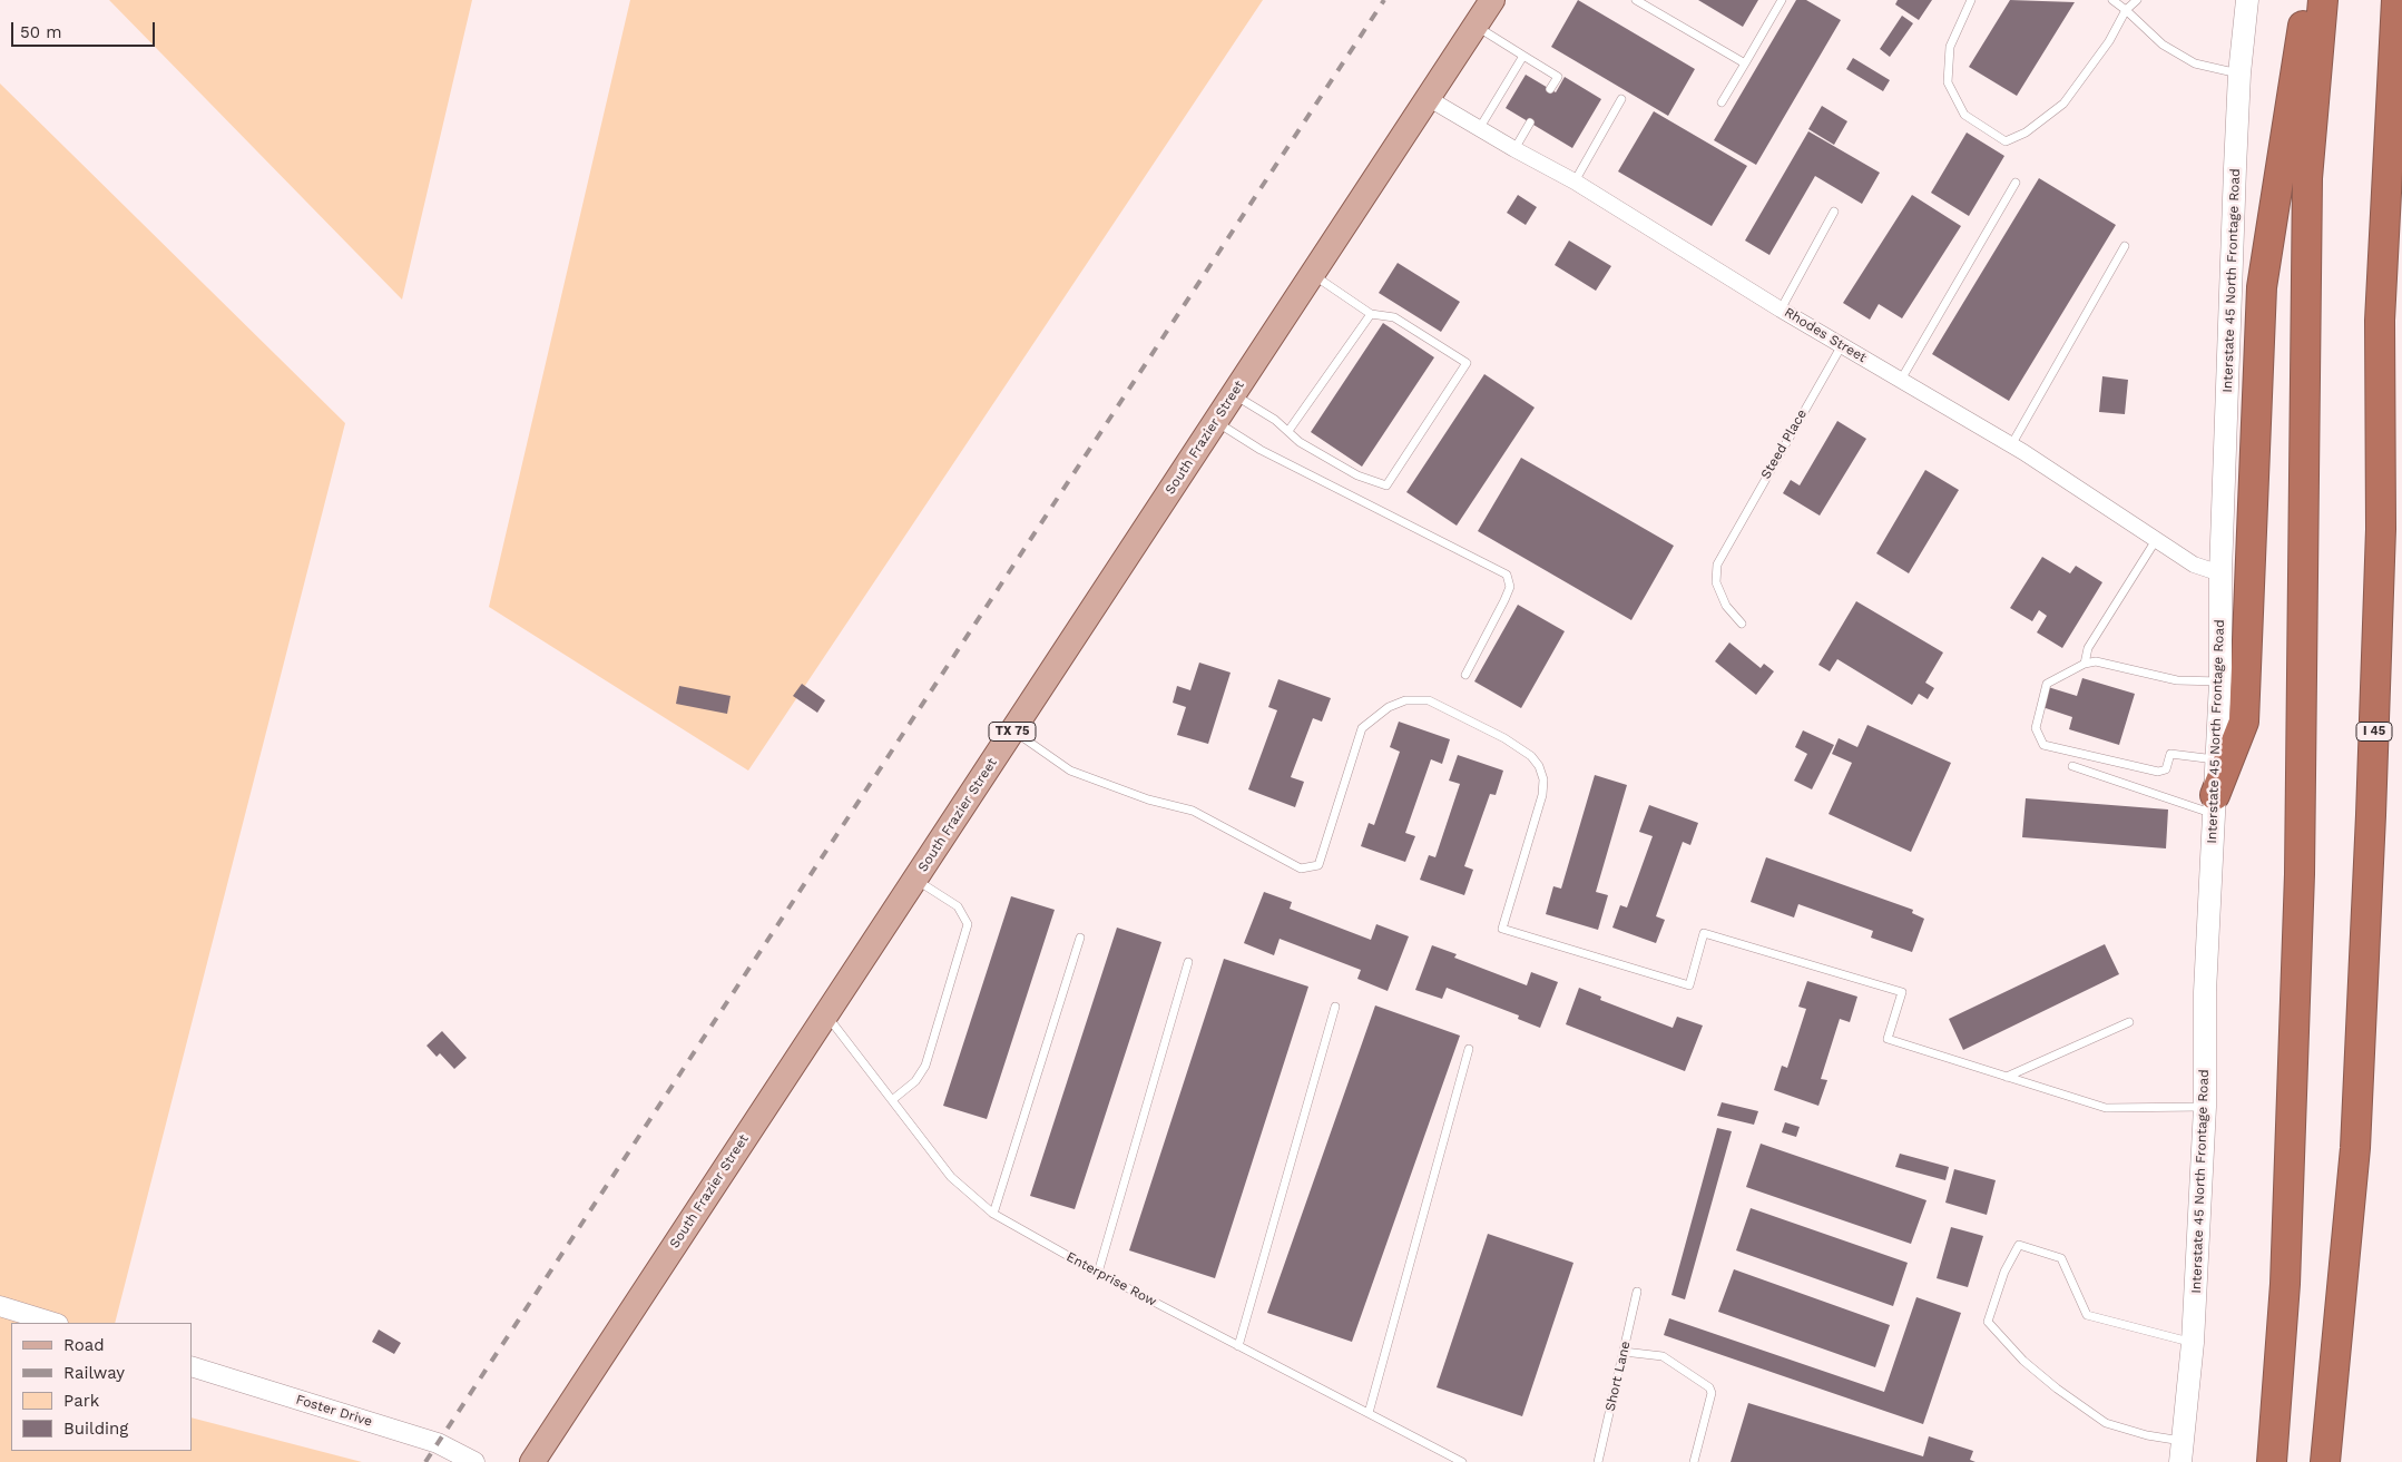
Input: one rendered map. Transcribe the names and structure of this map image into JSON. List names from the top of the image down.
{
  "streets": {
    "highway": ["I 45"],
    "main road": ["Interstate 45 North Frontage Road", "South Frazier Street", "TX 75"],
    "street": ["Rhodes Street", "Foster Drive"],
    "lane": ["Steed Place", "Enterprise Row", "Short Lane"]
  },
  "crossings": [
    ["Interstate 45 North Frontage Road", "Rhodes Street"],
    ["Rhodes Street", "South Frazier Street"],
    ["Rhodes Street", "Steed Place"],
    ["South Frazier Street", "Enterprise Row"]
  ],
  "legend": [
    "Road",
    "Railway",
    "Park",
    "Building"
  ],
  "scale_bar": "50 m"
}
